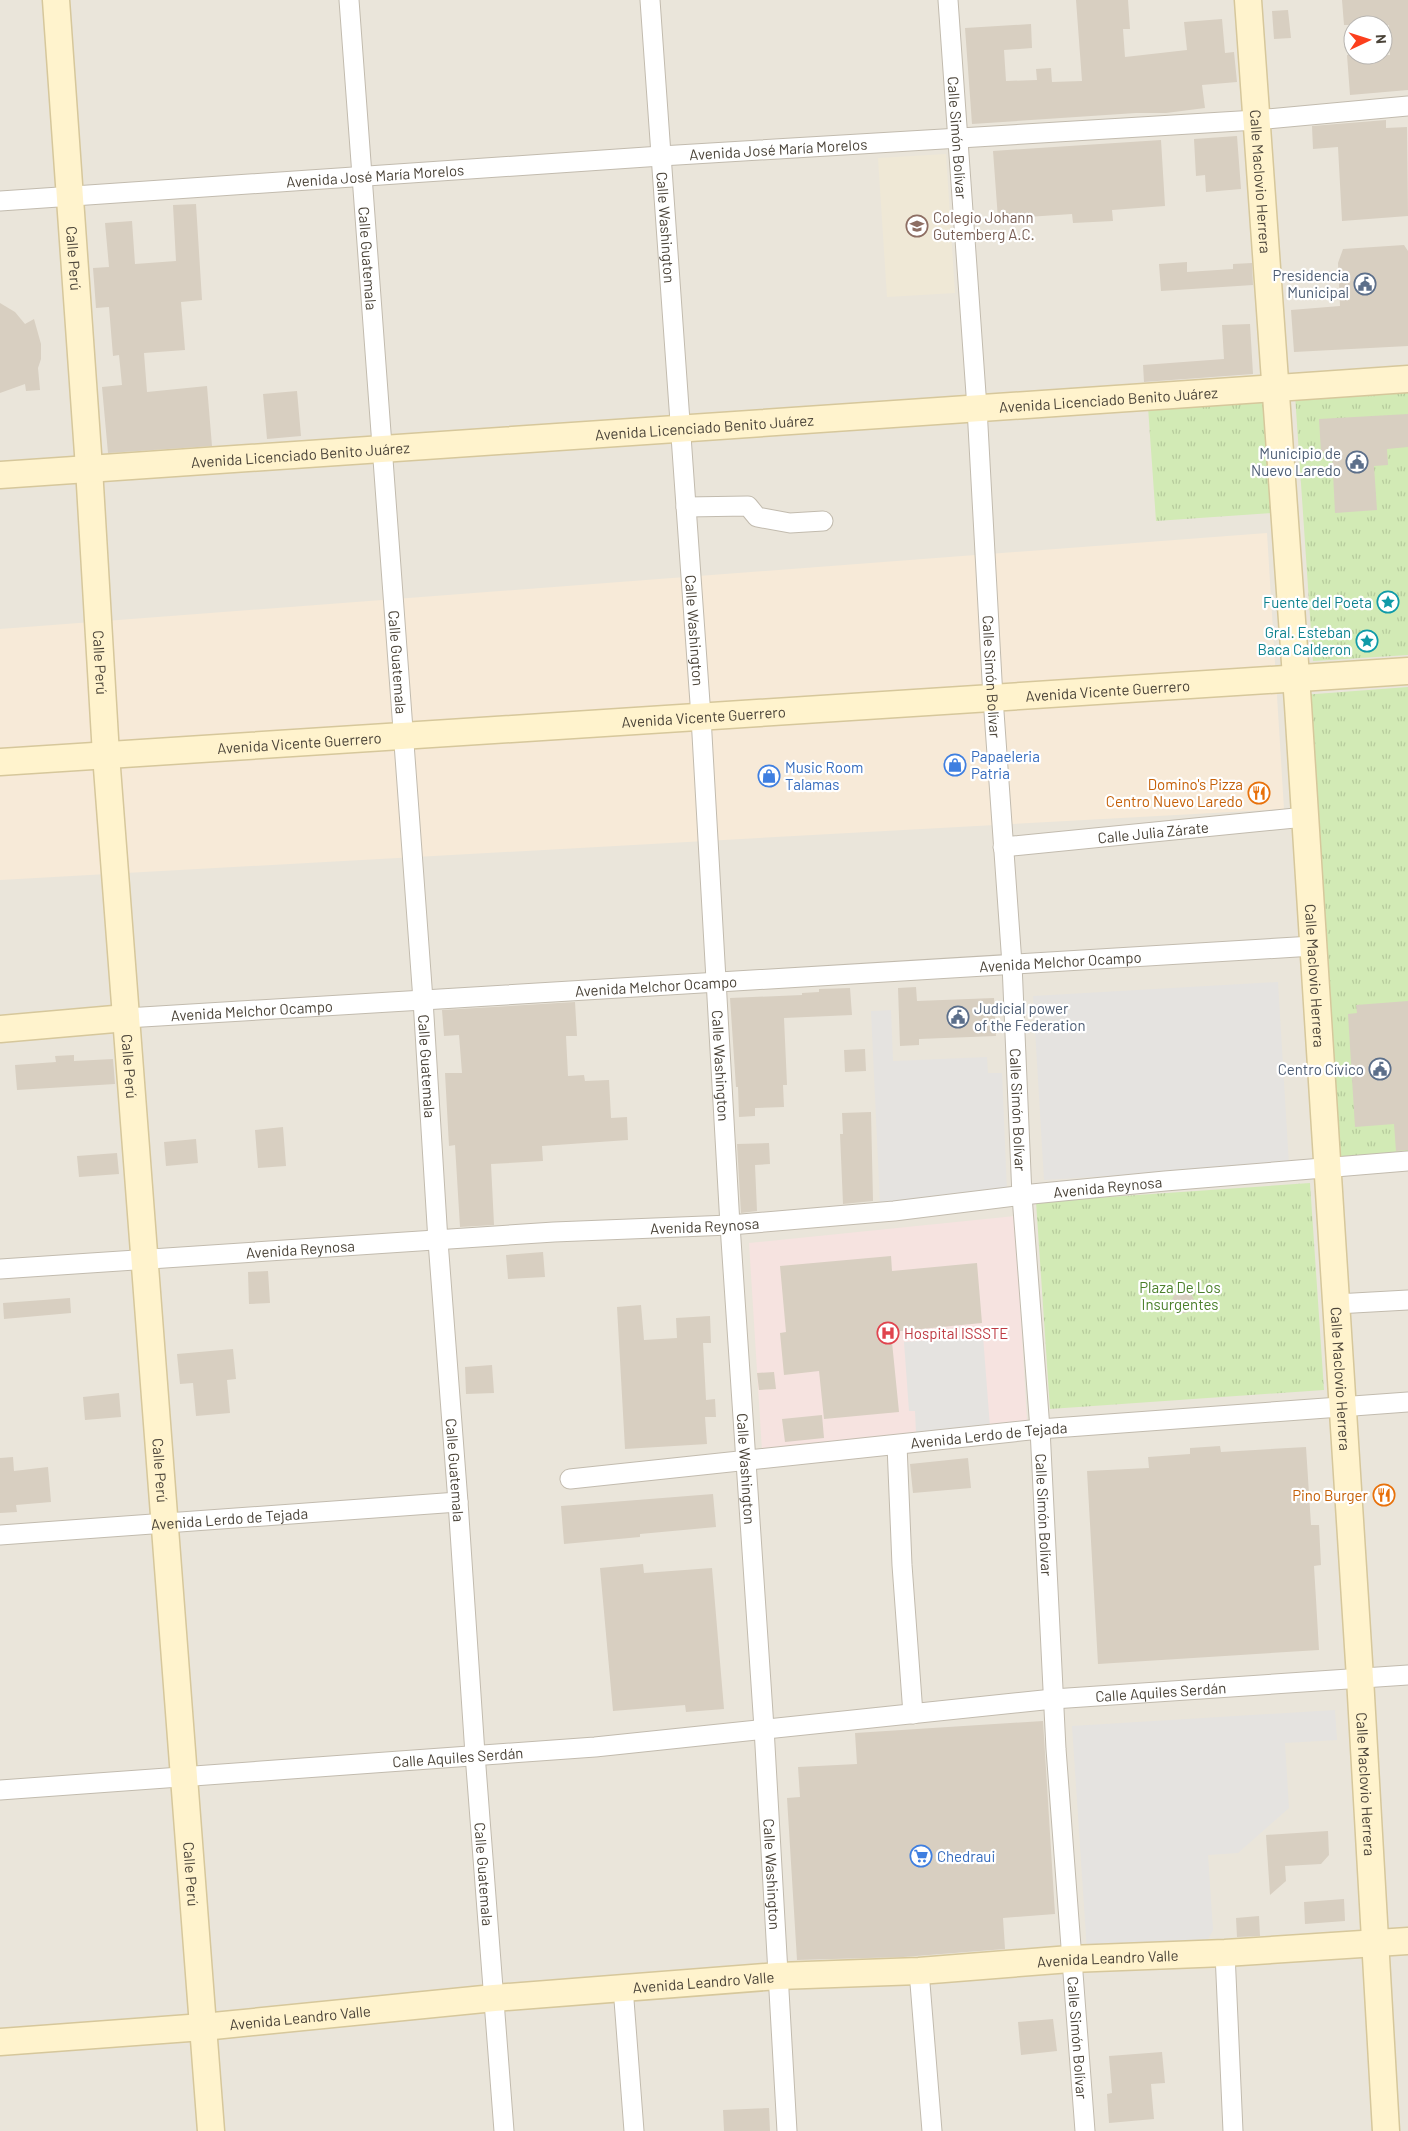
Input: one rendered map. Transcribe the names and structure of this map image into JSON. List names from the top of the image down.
{
  "streets": {
    "main road": [
      "Calle Maclovio Herrera",
      "Calle Perú",
      "Avenida Licenciado Benito Juárez",
      "Avenida Vicente Guerrero",
      "Avenida Melchor Ocampo",
      "Avenida Leandro Valle"
    ],
    "street": [
      "Calle Simón Bolívar",
      "Avenida José María Morelos",
      "Calle Washington",
      "Calle Guatemala",
      "Calle Julia Zárate",
      "Avenida Reynosa",
      "Avenida Lerdo de Tejada",
      "Calle Aquiles Serdán"
    ]
  },
  "crossings": [
    ["Calle Simón Bolívar", "Avenida José María Morelos"],
    ["Calle Simón Bolívar", "Avenida Licenciado Benito Juárez"],
    ["Calle Simón Bolívar", "Avenida Vicente Guerrero"],
    ["Calle Simón Bolívar", "Calle Julia Zárate"],
    ["Calle Simón Bolívar", "Avenida Melchor Ocampo"],
    ["Calle Simón Bolívar", "Avenida Reynosa"],
    ["Calle Simón Bolívar", "Avenida Lerdo de Tejada"],
    ["Calle Simón Bolívar", "Calle Aquiles Serdán"],
    ["Calle Simón Bolívar", "Avenida Leandro Valle"],
    ["Avenida José María Morelos", "Calle Maclovio Herrera"],
    ["Avenida José María Morelos", "Calle Washington"],
    ["Avenida José María Morelos", "Calle Perú"],
    ["Avenida José María Morelos", "Calle Guatemala"],
    ["Calle Maclovio Herrera", "Avenida Licenciado Benito Juárez"],
    ["Calle Maclovio Herrera", "Avenida Vicente Guerrero"],
    ["Calle Maclovio Herrera", "Calle Julia Zárate"],
    ["Calle Maclovio Herrera", "Avenida Melchor Ocampo"],
    ["Calle Maclovio Herrera", "Avenida Reynosa"],
    ["Calle Maclovio Herrera", "Avenida Lerdo de Tejada"],
    ["Calle Maclovio Herrera", "Calle Aquiles Serdán"],
    ["Calle Maclovio Herrera", "Avenida Leandro Valle"],
    ["Calle Washington", "Avenida Licenciado Benito Juárez"],
    ["Calle Washington", "Avenida Vicente Guerrero"],
    ["Calle Washington", "Avenida Melchor Ocampo"],
    ["Calle Washington", "Avenida Reynosa"],
    ["Calle Washington", "Avenida Lerdo de Tejada"],
    ["Calle Washington", "Calle Aquiles Serdán"],
    ["Calle Washington", "Avenida Leandro Valle"],
    ["Calle Perú", "Avenida Licenciado Benito Juárez"],
    ["Calle Perú", "Avenida Vicente Guerrero"],
    ["Calle Perú", "Avenida Melchor Ocampo"],
    ["Calle Perú", "Avenida Reynosa"],
    ["Calle Perú", "Avenida Lerdo de Tejada"],
    ["Calle Perú", "Calle Aquiles Serdán"],
    ["Calle Perú", "Avenida Leandro Valle"],
    ["Calle Guatemala", "Avenida Licenciado Benito Juárez"],
    ["Calle Guatemala", "Avenida Vicente Guerrero"],
    ["Calle Guatemala", "Avenida Melchor Ocampo"],
    ["Calle Guatemala", "Avenida Reynosa"],
    ["Calle Guatemala", "Avenida Lerdo de Tejada"],
    ["Calle Guatemala", "Calle Aquiles Serdán"],
    ["Calle Guatemala", "Avenida Leandro Valle"]
  ],
  "parks": ["Plaza De Los Insurgentes"],
  "places": {
    "school or university": ["Colegio Johann Gutemberg A.C."],
    "public building": [
      "Presidencia Municipal",
      "Municipio de Nuevo Laredo",
      "Judicial power of the Federation",
      "Centro Cívico"
    ],
    "place": ["Fuente del Poeta", "Gral. Esteban Baca Calderon"],
    "shop": ["Papaeleria Patria", "Music Room Talamas"],
    "restaurant": ["Domino's Pizza Centro Nuevo Laredo", "Pino Burger"],
    "hospital": ["Hospital ISSSTE"],
    "supermarket": ["Chedraui"]
  },
  "north": "right"
}
